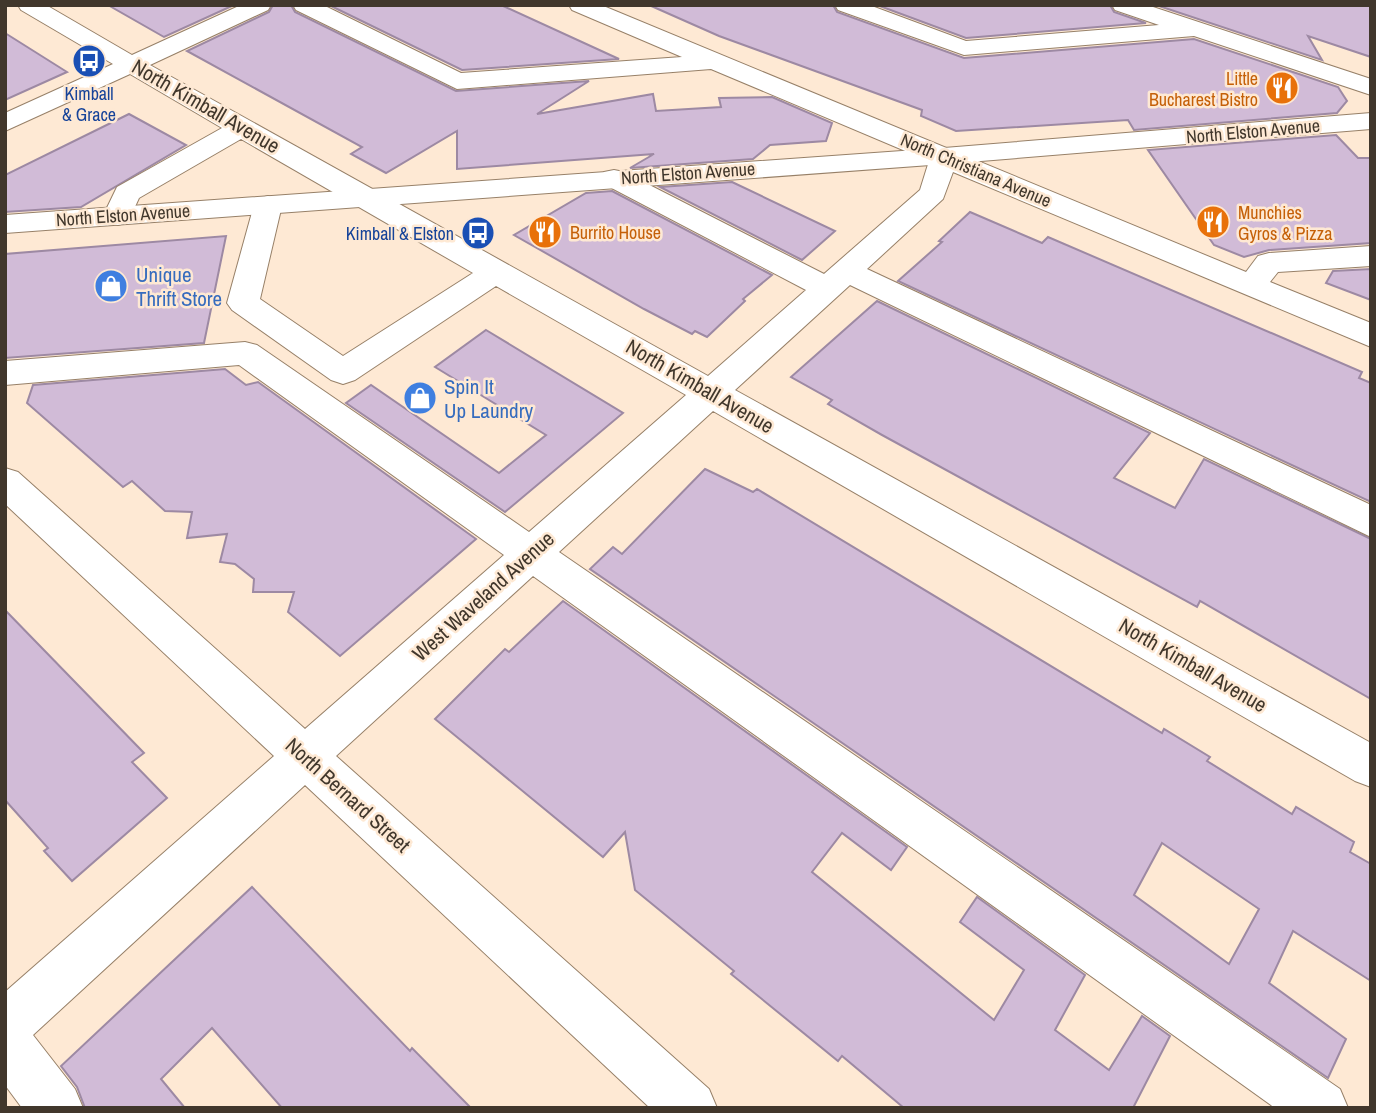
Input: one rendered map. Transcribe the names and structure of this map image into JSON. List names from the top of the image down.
{
  "streets": {
    "street": [
      "North Kimball Avenue",
      "North Elston Avenue",
      "North Christiana Avenue",
      "West Waveland Avenue",
      "North Bernard Street"
    ]
  },
  "crossings": [
    ["North Kimball Avenue", "North Elston Avenue"],
    ["North Kimball Avenue", "West Waveland Avenue"],
    ["North Elston Avenue", "North Christiana Avenue"],
    ["North Elston Avenue", "West Waveland Avenue"],
    ["North Christiana Avenue", "West Waveland Avenue"],
    ["West Waveland Avenue", "North Bernard Street"]
  ],
  "places": {
    "bus stop": ["Kimball & Grace", "Kimball & Elston"],
    "restaurant": ["Little Bucharest Bistro", "Munchies Gyros & Pizza", "Burrito House"],
    "shop": ["Unique Thrift Store", "Spin It Up Laundry"]
  }
}
